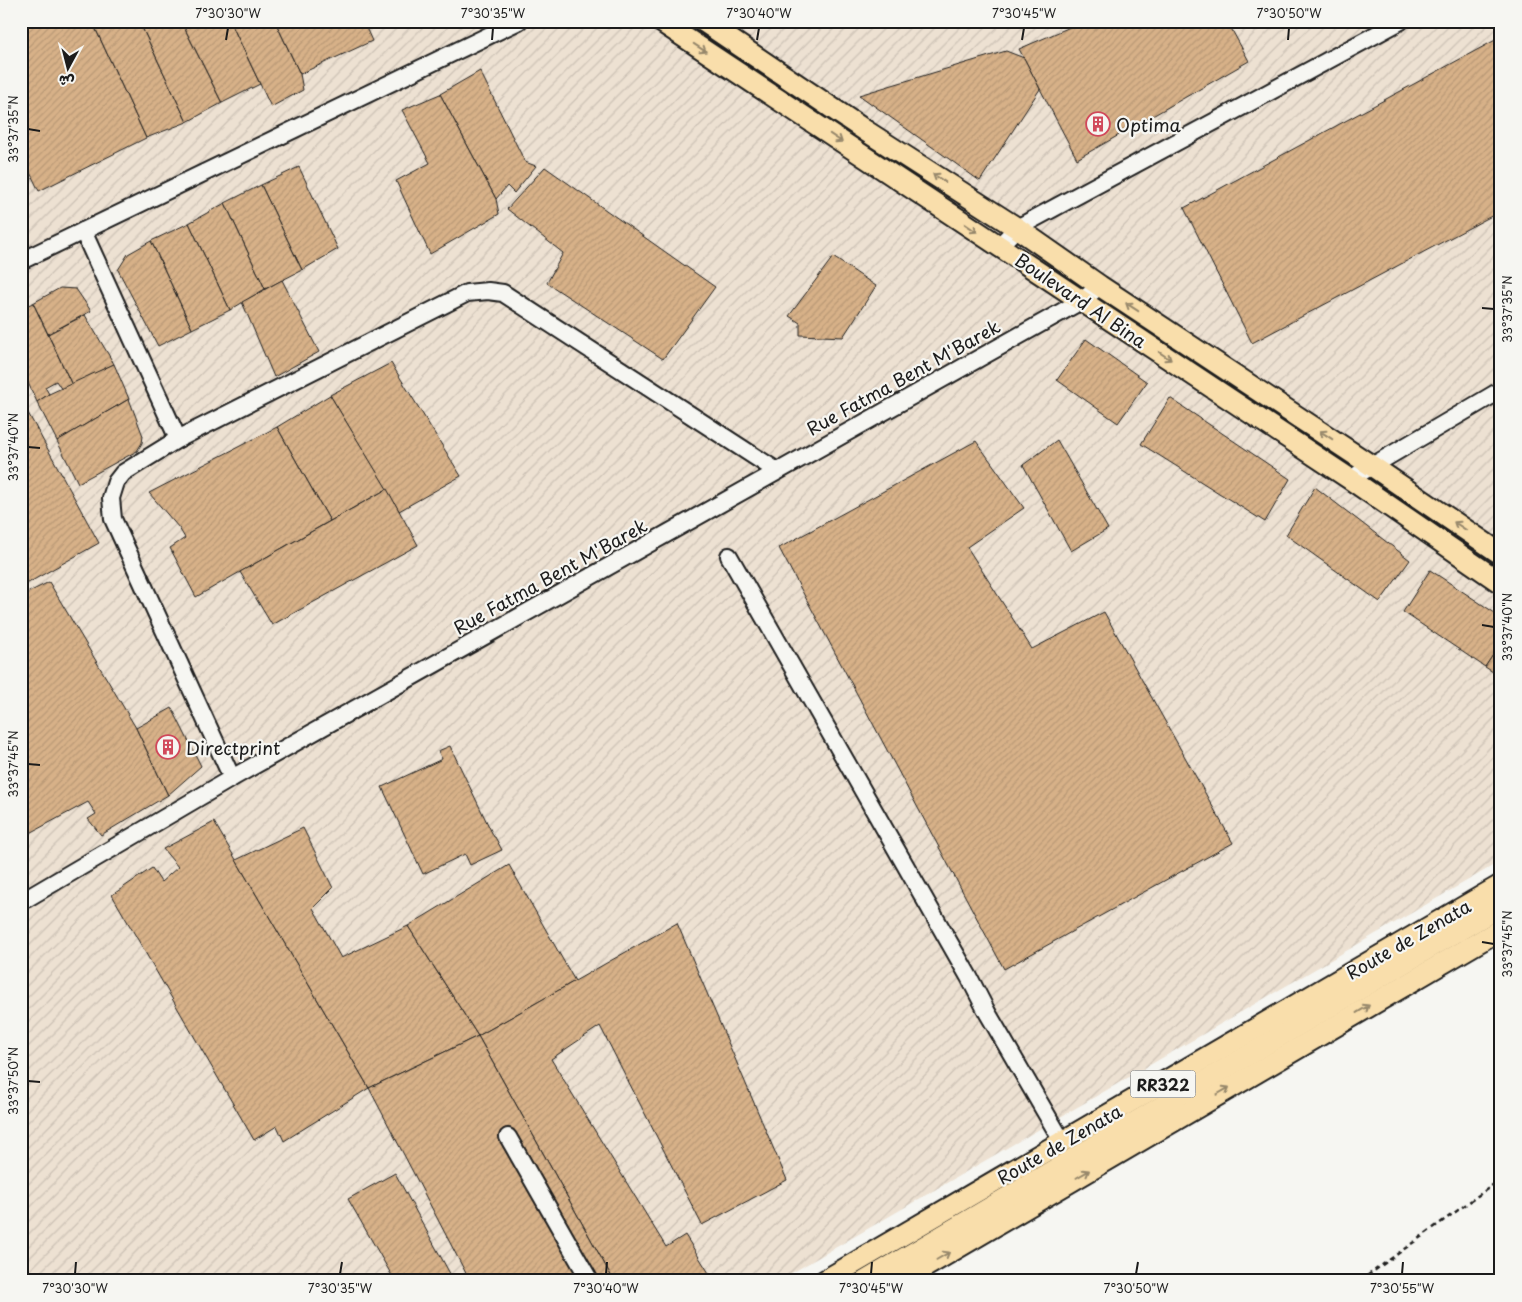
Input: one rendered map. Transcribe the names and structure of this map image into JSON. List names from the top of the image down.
{
  "streets": {
    "main road": ["Boulevard Al Bina", "Route de Zenata", "RR322"],
    "lane": ["Rue Fatma Bent M'Barek"]
  },
  "crossings": [
    ["Boulevard Al Bina", "Rue Fatma Bent M'Barek"]
  ],
  "places": {
    "building": ["Optima", "Directprint"]
  },
  "north": "bottom",
  "coordinates": [
    "7°30'30\"W",
    "7°30'35\"W",
    "7°30'40\"W",
    "7°30'45\"W",
    "7°30'50\"W",
    "33°37'35\"N",
    "33°37'40\"N",
    "33°37'45\"N",
    "33°37'50\"N",
    "7°30'55\"W"
  ]
}
